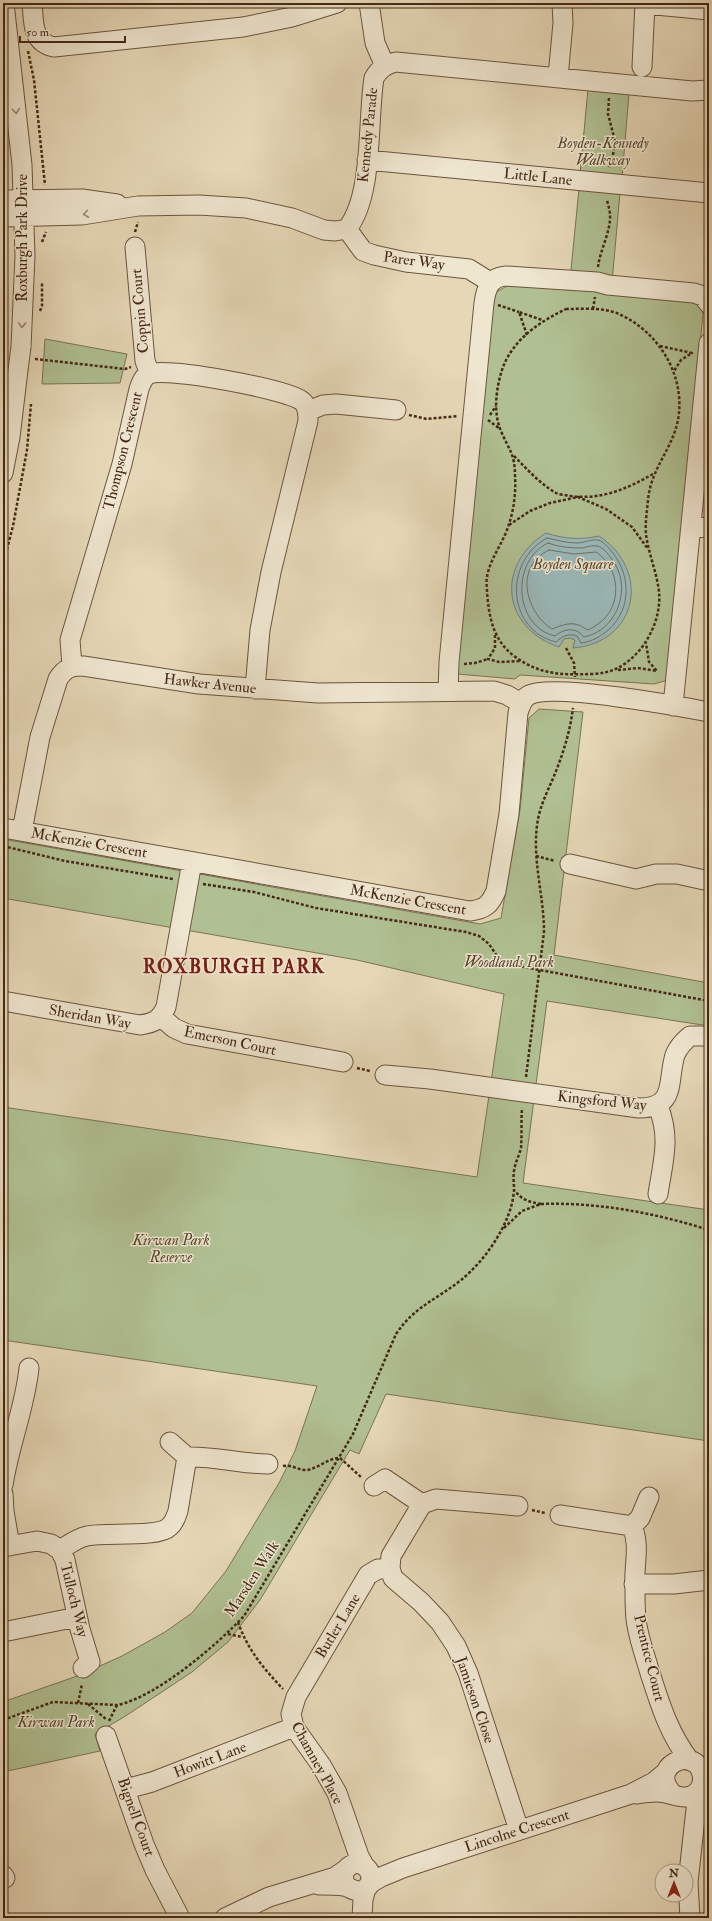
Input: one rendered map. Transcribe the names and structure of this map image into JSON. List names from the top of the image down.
{
  "streets": {
    "street": [
      "Kennedy Parade",
      "Little Lane",
      "Roxburgh Park Drive",
      "Parer Way",
      "Coppin Court",
      "Thompson Crescent",
      "Hawker Avenue",
      "McKenzie Crescent",
      "Sheridan Way",
      "Emerson Court",
      "Kingsford Way",
      "Tulloch Way",
      "Butler Lane",
      "Prentice Court",
      "Jamieson Close",
      "Howitt Lane",
      "Chamney Place",
      "Bignell Court",
      "Lincolne Crescent"
    ],
    "path": ["Marsden Walk"]
  },
  "crossings": [
    ["Kennedy Parade", "Little Lane"],
    ["Kennedy Parade", "Parer Way"],
    ["Coppin Court", "Thompson Crescent"],
    ["Thompson Crescent", "Hawker Avenue"],
    ["Hawker Avenue", "McKenzie Crescent"],
    ["Sheridan Way", "Emerson Court"],
    ["Butler Lane", "Jamieson Close"],
    ["Butler Lane", "Chamney Place"],
    ["Prentice Court", "Lincolne Crescent"],
    ["Jamieson Close", "Lincolne Crescent"],
    ["Howitt Lane", "Chamney Place"],
    ["Howitt Lane", "Bignell Court"],
    ["Chamney Place", "Lincolne Crescent"]
  ],
  "one_way": ["Roxburgh Park Drive"],
  "districts": ["ROXBURGH PARK"],
  "parks": [
    "Boyden-Kennedy Walkway",
    "Boyden Square",
    "Woodlands Park",
    "Kirwan Park Reserve",
    "Kirwan Park"
  ],
  "scale_bar": "50 m",
  "north": "top"
}
